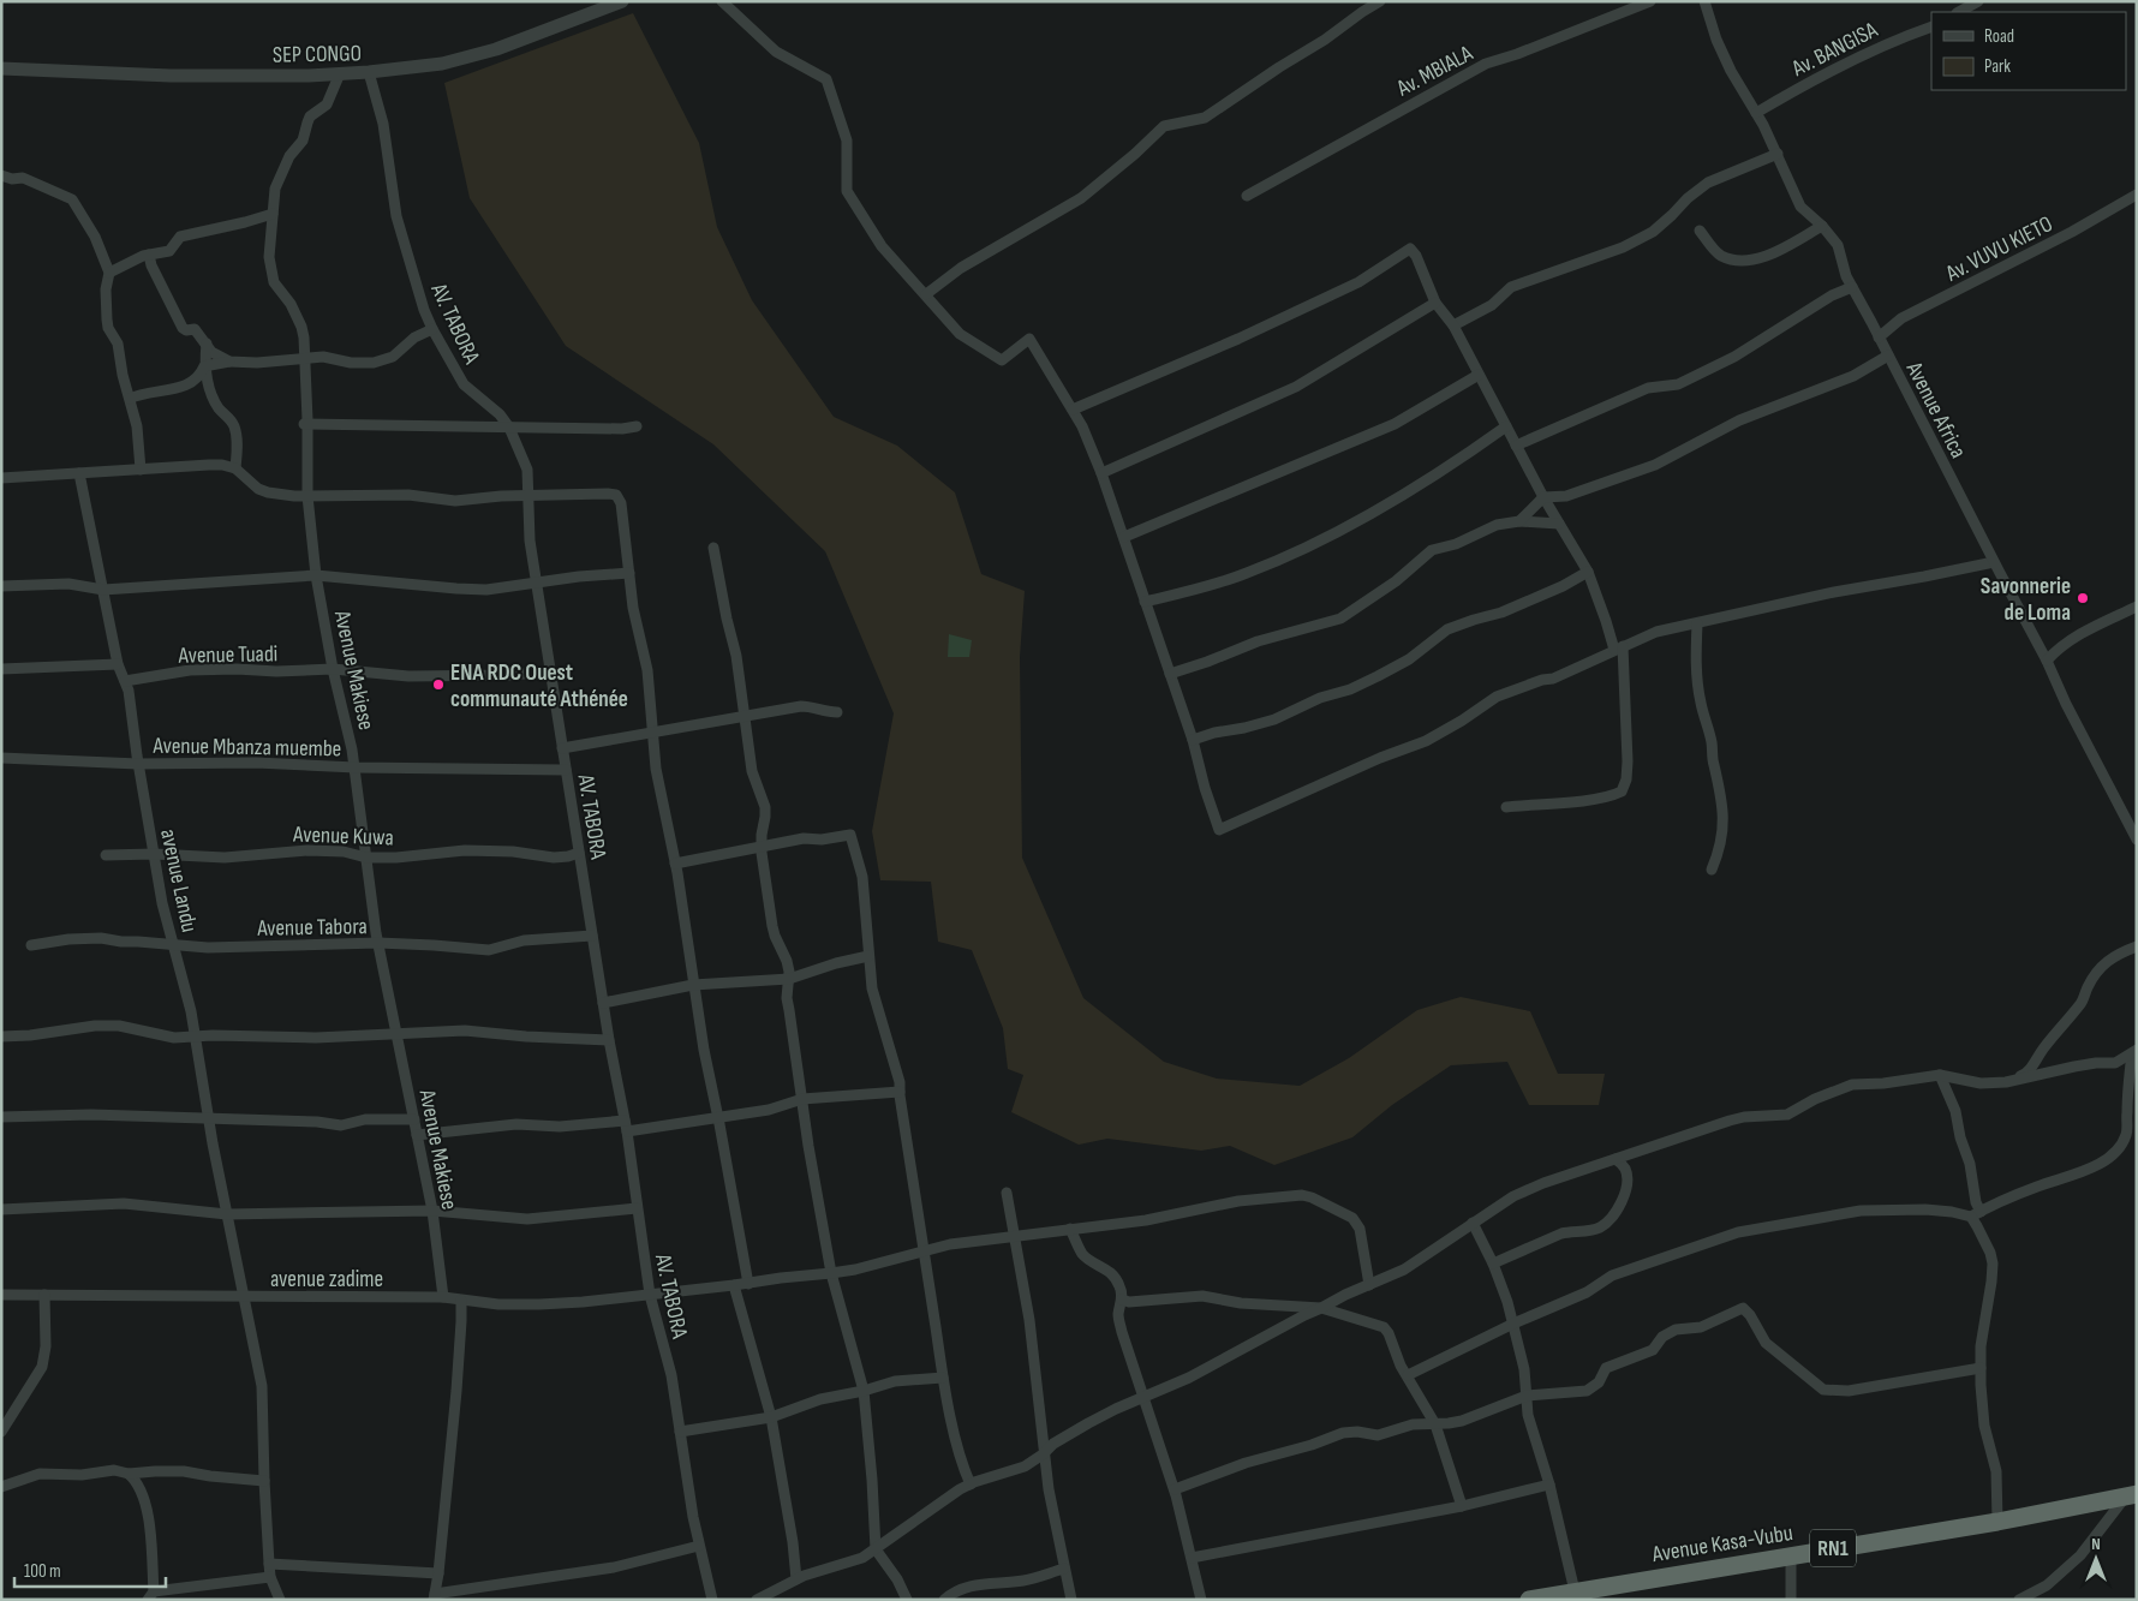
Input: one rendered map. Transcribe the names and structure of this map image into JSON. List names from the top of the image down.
{
  "streets": {
    "highway": ["Avenue Kasa-Vubu", "RN1"],
    "street": [
      "Av. BANGISA",
      "SEP CONGO",
      "Av. MBIALA",
      "Av. VUVU KIETO",
      "AV. TABORA",
      "Avenue Africa",
      "Avenue Tuadi",
      "Avenue Makiese",
      "Avenue Mbanza muembe",
      "Avenue Kuwa",
      "avenue Landu",
      "Avenue Tabora",
      "avenue zadime"
    ]
  },
  "crossings": [
    ["Av. BANGISA", "Avenue Africa"],
    ["SEP CONGO", "AV. TABORA"],
    ["SEP CONGO", "Avenue Makiese"],
    ["Av. VUVU KIETO", "Avenue Africa"],
    ["AV. TABORA", "Avenue Tuadi"],
    ["AV. TABORA", "Avenue Mbanza muembe"],
    ["AV. TABORA", "Avenue Kuwa"],
    ["AV. TABORA", "Avenue Tabora"],
    ["AV. TABORA", "avenue zadime"],
    ["Avenue Tuadi", "Avenue Makiese"],
    ["Avenue Tuadi", "avenue Landu"],
    ["Avenue Makiese", "Avenue Mbanza muembe"],
    ["Avenue Makiese", "Avenue Kuwa"],
    ["Avenue Makiese", "Avenue Tabora"],
    ["Avenue Makiese", "avenue zadime"],
    ["Avenue Mbanza muembe", "avenue Landu"],
    ["Avenue Kuwa", "avenue Landu"],
    ["avenue Landu", "Avenue Tabora"],
    ["avenue Landu", "avenue zadime"]
  ],
  "places": ["Savonnerie de Loma", "ENA RDC Ouest communauté Athénée"],
  "legend": ["Road", "Park"],
  "scale_bar": "100 m",
  "north": "top"
}
